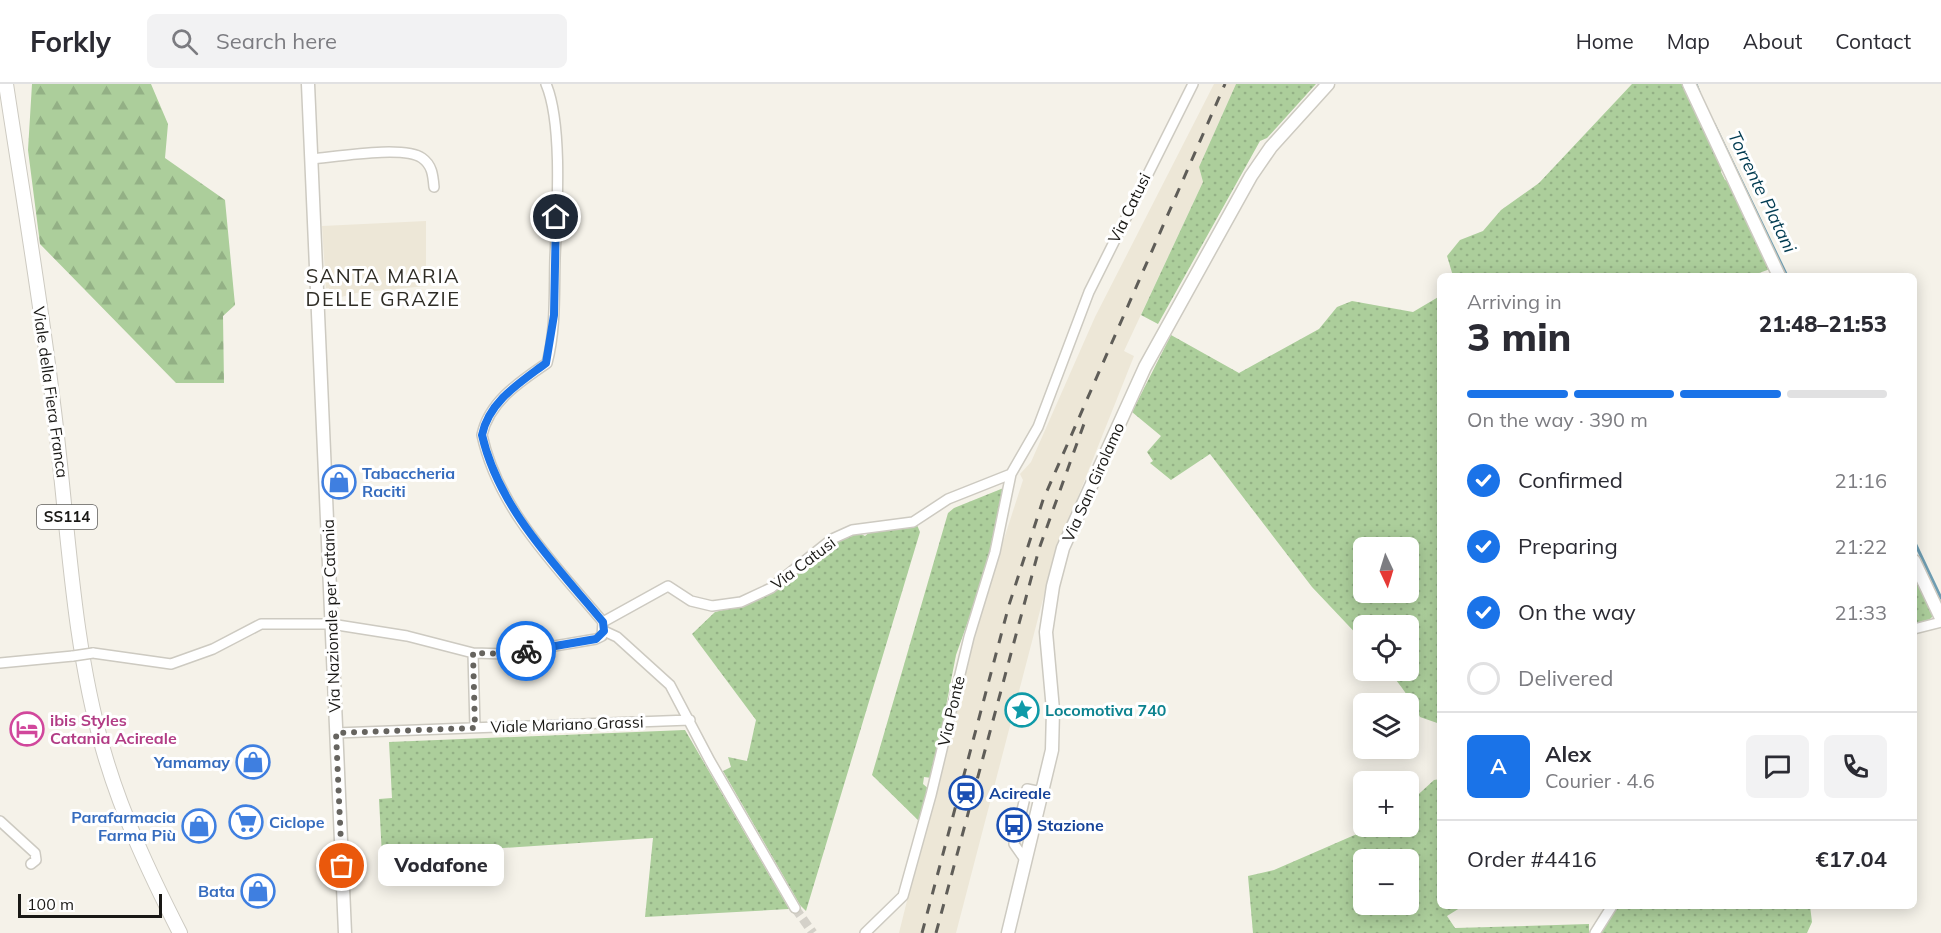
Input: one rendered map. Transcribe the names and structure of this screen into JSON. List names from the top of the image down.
{
  "streets": {
    "main road": ["Viale della Fiera Franca", "SS114"],
    "street": [
      "Via Catusi",
      "Via San Girolamo",
      "Via Nazionale per Catania",
      "Via Ponte",
      "Viale Mariano Grassi"
    ]
  },
  "crossings": [
    ["Via Catusi", "Via Nazionale per Catania"],
    ["Via Catusi", "Via Ponte"],
    ["Via Nazionale per Catania", "Viale Mariano Grassi"]
  ],
  "districts": ["SANTA MARIA DELLE GRAZIE"],
  "water": ["Torrente Platani"],
  "places": {
    "shop": [
      "Tabaccheria Raciti",
      "Yamamay",
      "Parafarmacia Farma Più",
      "Bata"
    ],
    "place": ["Locomotiva 740"],
    "hotel": ["ibis Styles Catania Acireale"],
    "station": ["Acireale"],
    "supermarket": ["Ciclope"],
    "bus stop": ["Stazione"],
    "other": ["Vodafone"]
  },
  "scale_bar": "100 m",
  "north": "bottom",
  "page": {
    "header": "Forkly",
    "search": "Search here",
    "nav": [
      "Home",
      "Map",
      "About",
      "Contact"
    ],
    "heading": ["3 min", "Arriving in", "21:48–21:53"],
    "panel": [
      "Alex",
      "Courier · 4.6",
      "Order #4416",
      "€17.04"
    ],
    "bar": "On the way · 390 m",
    "list": [
      ["Confirmed", "21:16"],
      ["Preparing", "21:22"],
      ["On the way", "21:33"],
      "Delivered"
    ],
    "map_buttons": ["+", "−"],
    "round": "A",
    "bubble": "Vodafone",
    "scale": "100 m"
  }
}
